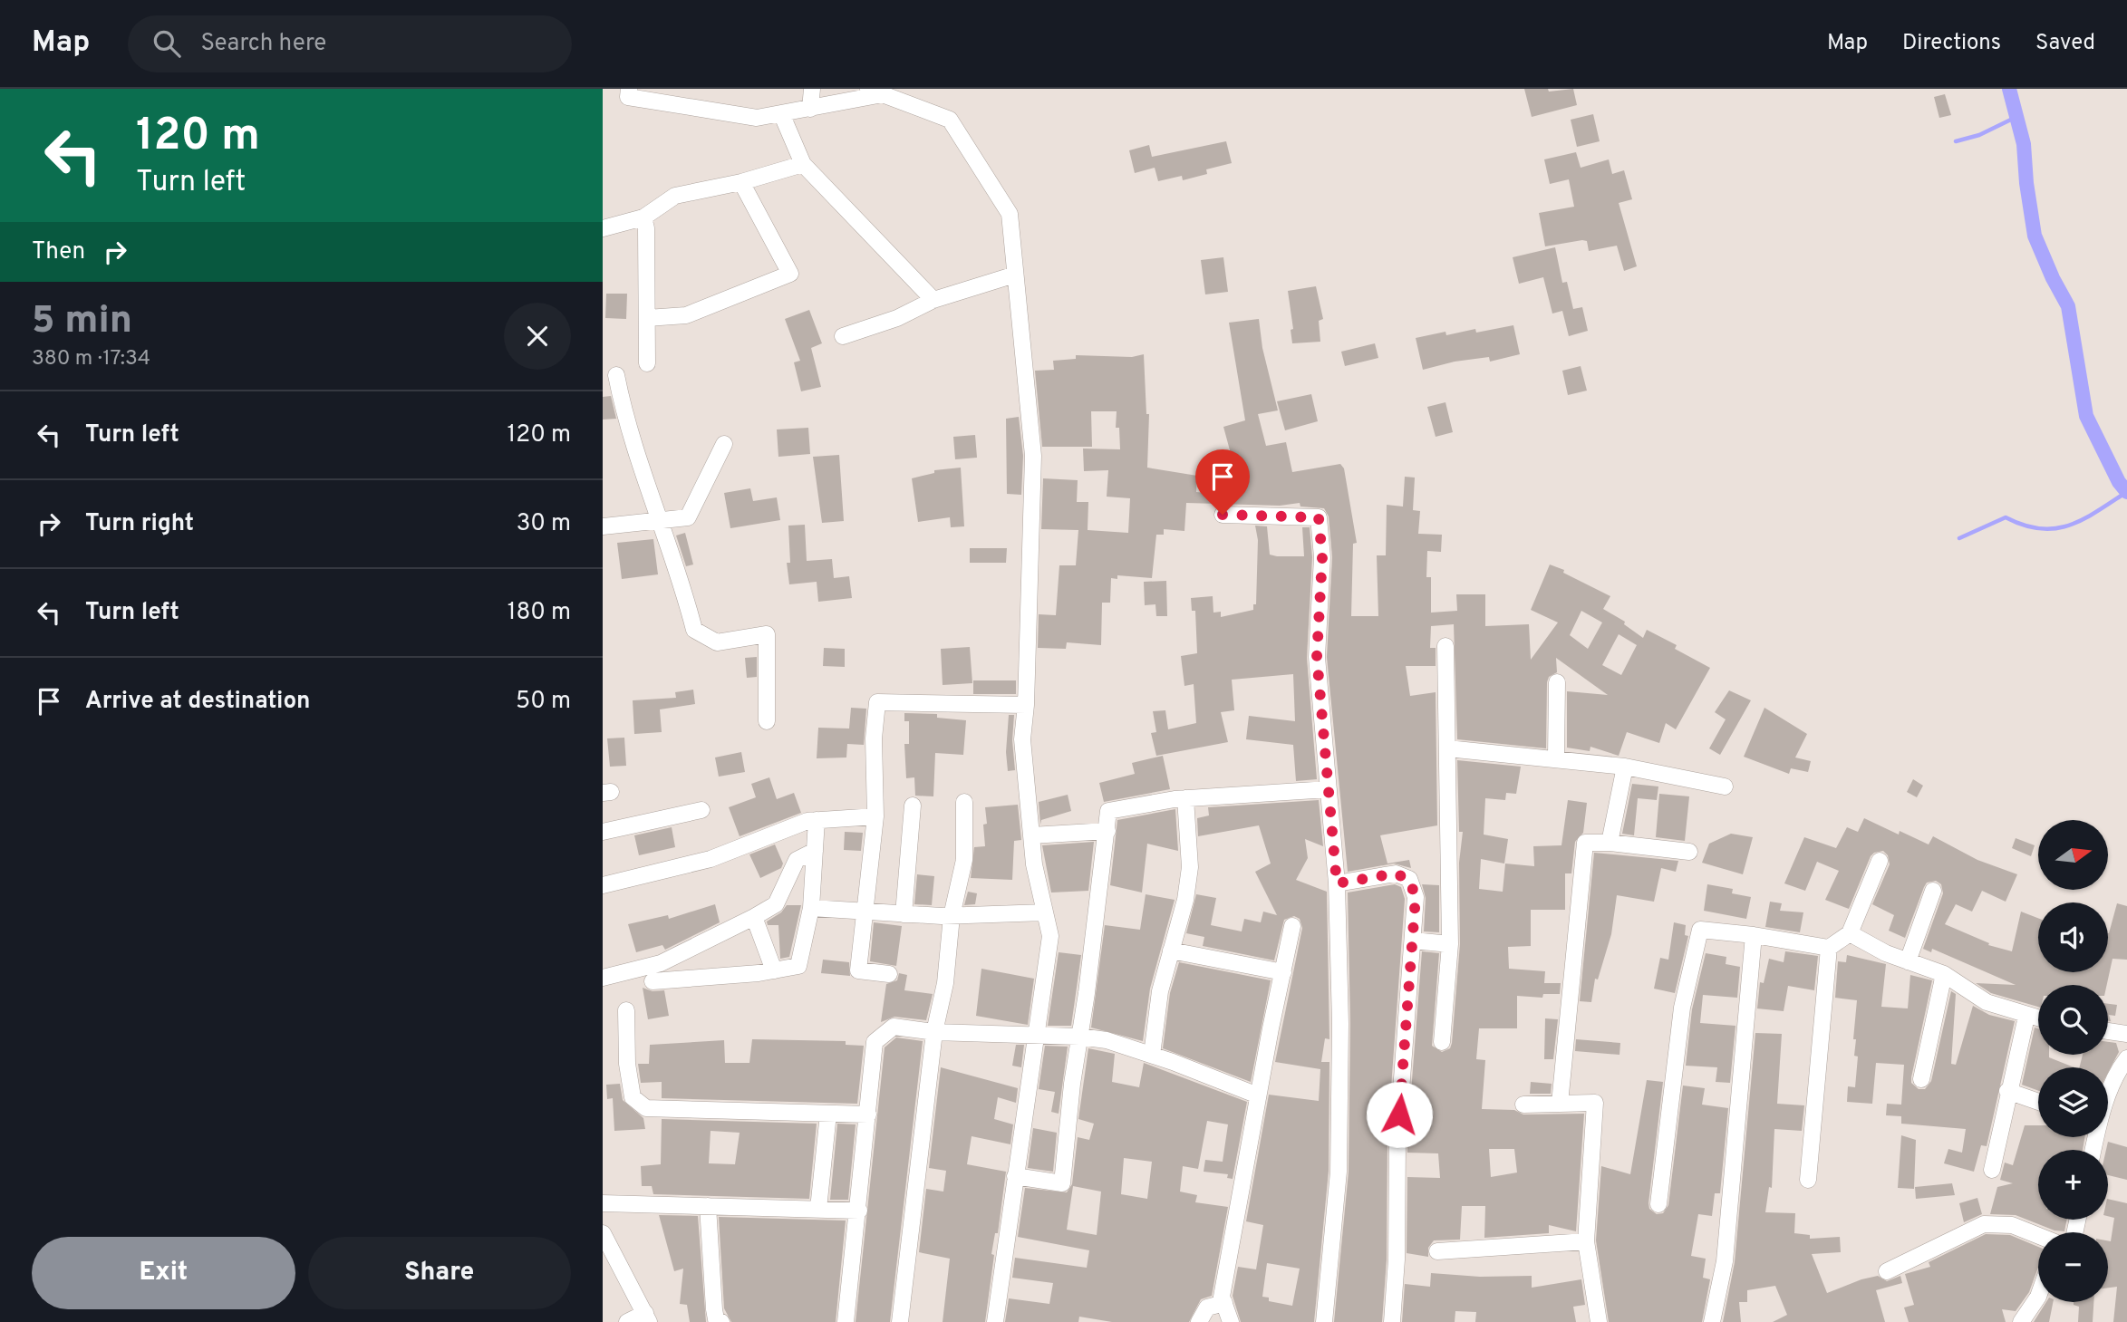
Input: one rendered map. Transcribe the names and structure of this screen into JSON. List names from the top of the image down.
{
  "north": "right",
  "page": {
    "header": "Map",
    "search": "Search here",
    "nav": ["Map", "Directions", "Saved"],
    "turn": ["120 m", "Turn left"],
    "then": "Then",
    "heading": ["5 min", "380 m · 17:34"],
    "list": [
      {
        "name": "Turn left",
        "value": "120 m"
      },
      {
        "name": "Turn right",
        "value": "30 m"
      },
      {
        "name": "Turn left",
        "value": "180 m"
      },
      {
        "name": "Arrive at destination",
        "value": "50 m"
      }
    ],
    "map_buttons": ["+", "−"],
    "buttons": ["Exit", "Share"]
  }
}
